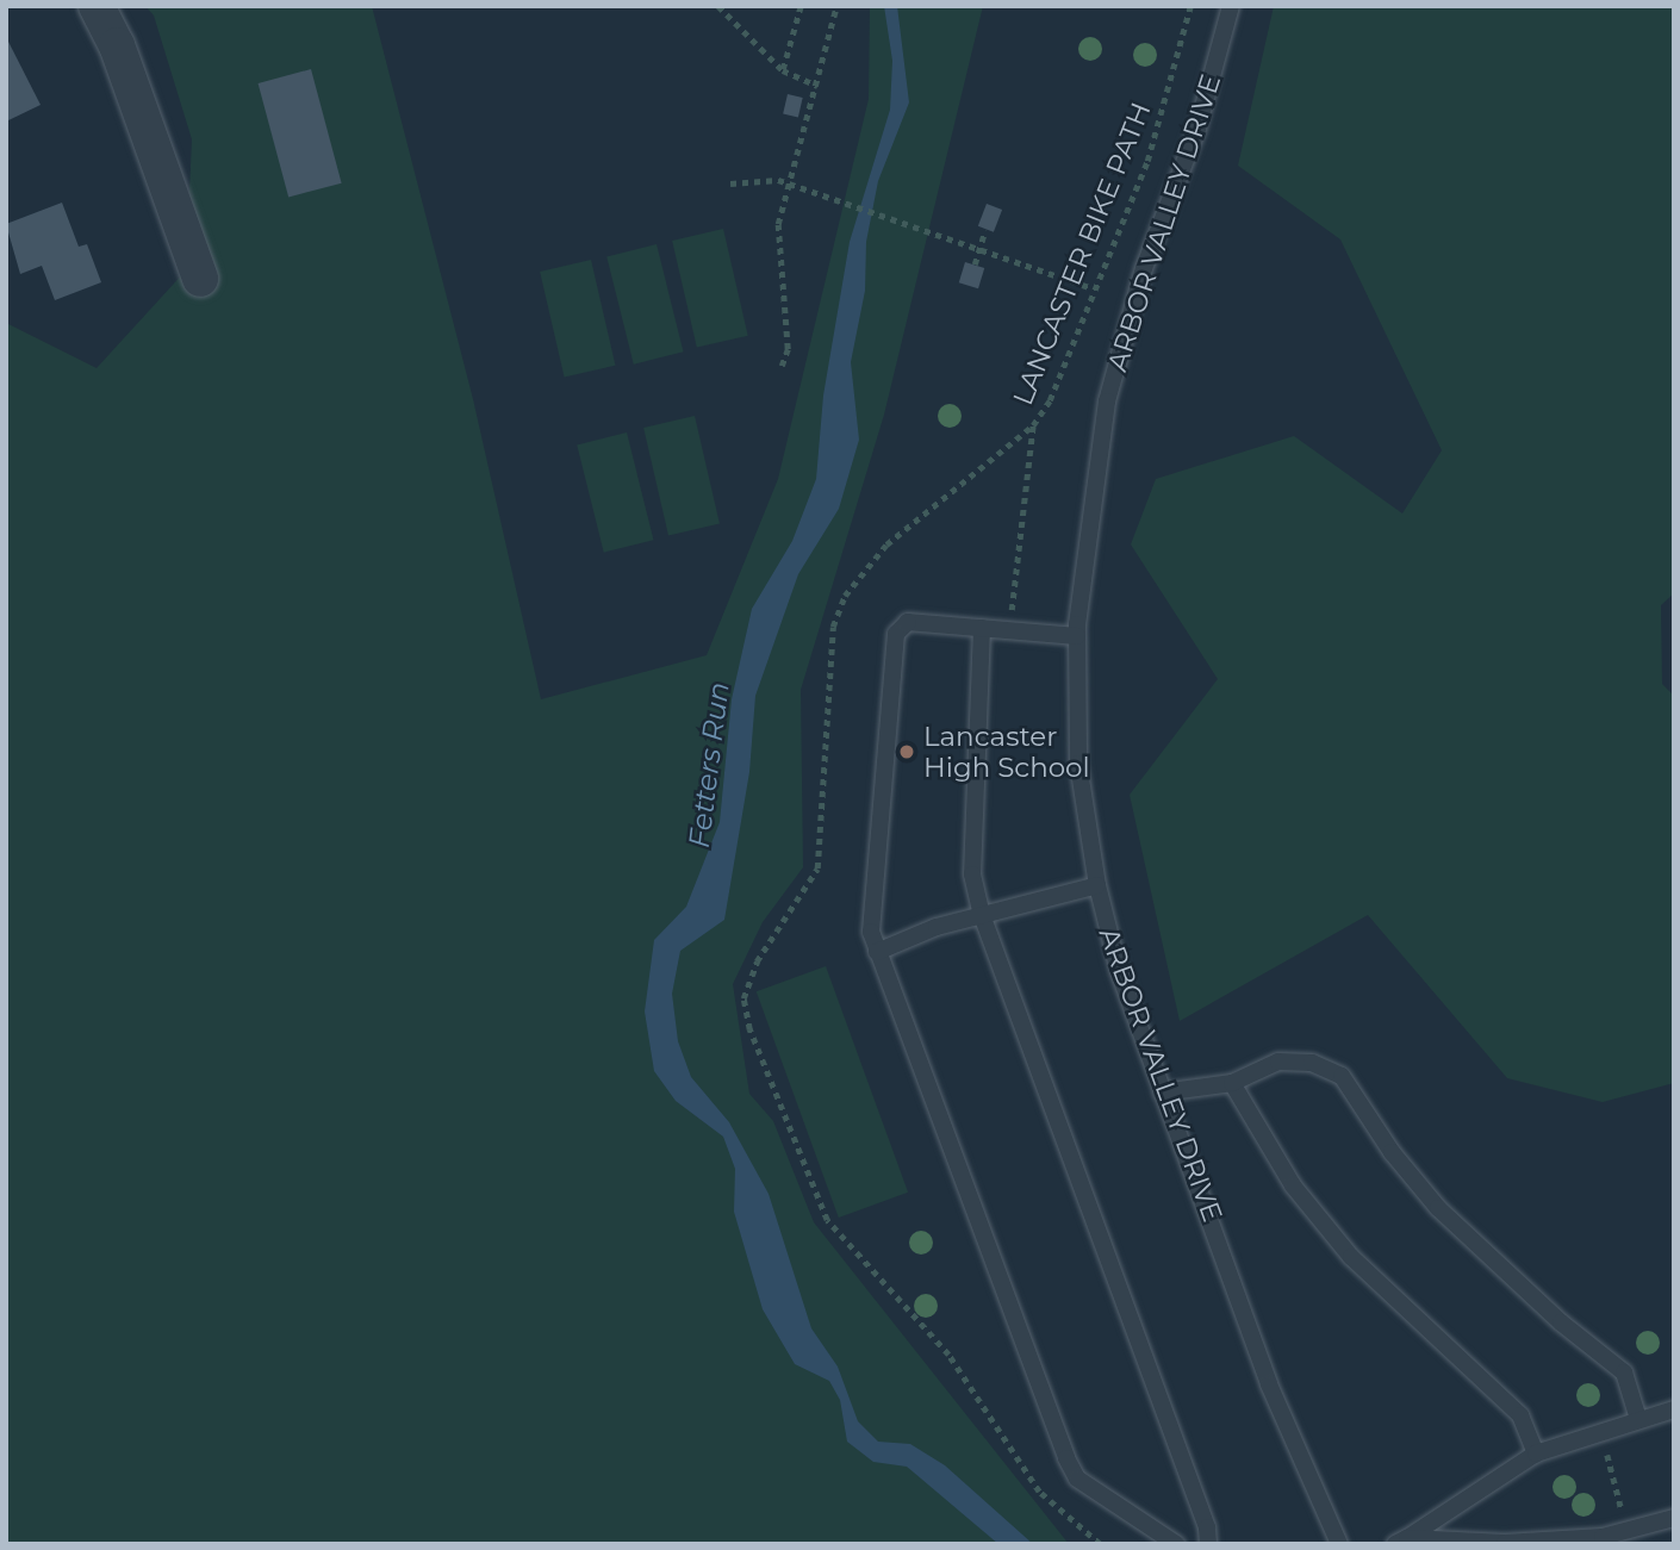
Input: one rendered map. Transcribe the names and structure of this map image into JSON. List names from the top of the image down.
{
  "streets": {
    "lane": ["ARBOR VALLEY DRIVE"],
    "path": ["LANCASTER BIKE PATH"]
  },
  "water": ["Fetters Run"],
  "places": ["Lancaster High School"]
}
